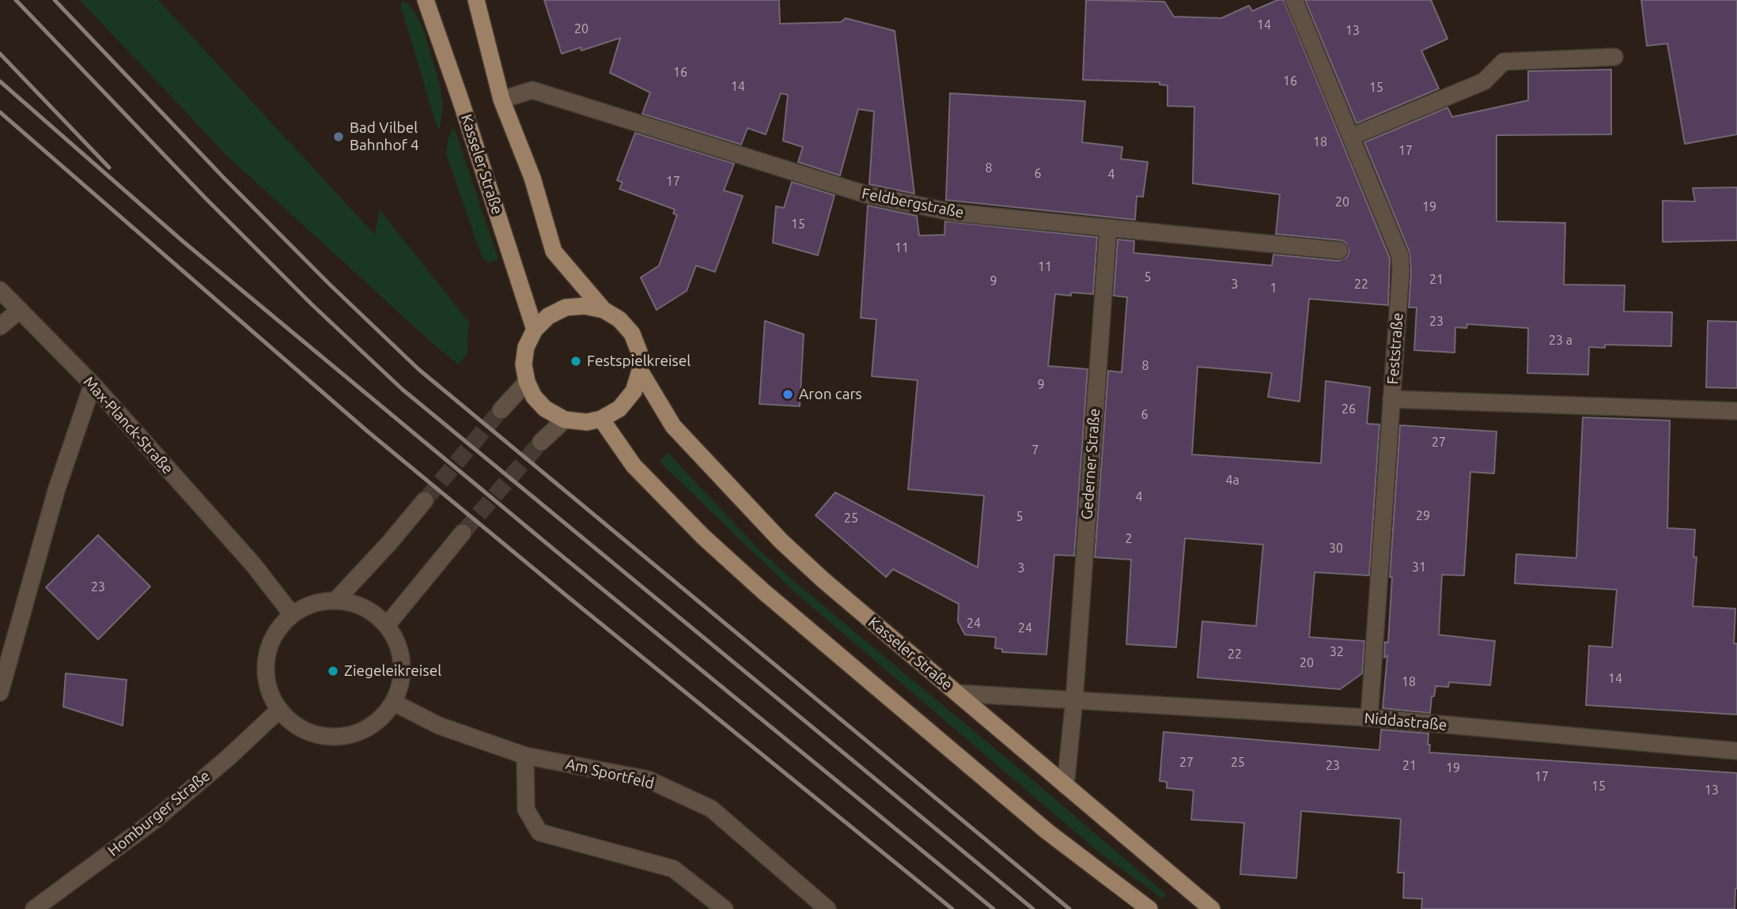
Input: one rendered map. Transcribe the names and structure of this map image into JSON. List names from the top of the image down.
{
  "streets": {
    "main road": ["Kasseler Straße"],
    "street": [
      "Feldbergstraße",
      "Feststraße",
      "Max-Planck-Straße",
      "Gederner Straße",
      "Niddastraße",
      "Am Sportfeld",
      "Homburger Straße"
    ]
  },
  "crossings": [
    ["Kasseler Straße", "Feldbergstraße"],
    ["Kasseler Straße", "Niddastraße"],
    ["Feldbergstraße", "Gederner Straße"],
    ["Feststraße", "Niddastraße"],
    ["Max-Planck-Straße", "Am Sportfeld"],
    ["Max-Planck-Straße", "Homburger Straße"],
    ["Gederner Straße", "Niddastraße"],
    ["Am Sportfeld", "Homburger Straße"]
  ],
  "places": [
    "Bad Vilbel Bahnhof 4",
    "Festspielkreisel",
    "Aron cars",
    "Ziegeleikreisel"
  ],
  "house_numbers": [
    "14",
    "20",
    "13",
    "16",
    "16",
    "14",
    "15",
    "18",
    "17",
    "8",
    "6",
    "4",
    "17",
    "20",
    "19",
    "15",
    "11",
    "11",
    "5",
    "21",
    "9",
    "3",
    "22",
    "1",
    "23",
    "23 a",
    "8",
    "9",
    "26",
    "6",
    "27",
    "7",
    "4a",
    "4",
    "29",
    "5",
    "25",
    "2",
    "30",
    "31",
    "3",
    "23",
    "24",
    "24",
    "32",
    "22",
    "20",
    "14",
    "18",
    "27",
    "25",
    "23",
    "21",
    "19",
    "17",
    "15",
    "13"
  ]
}
